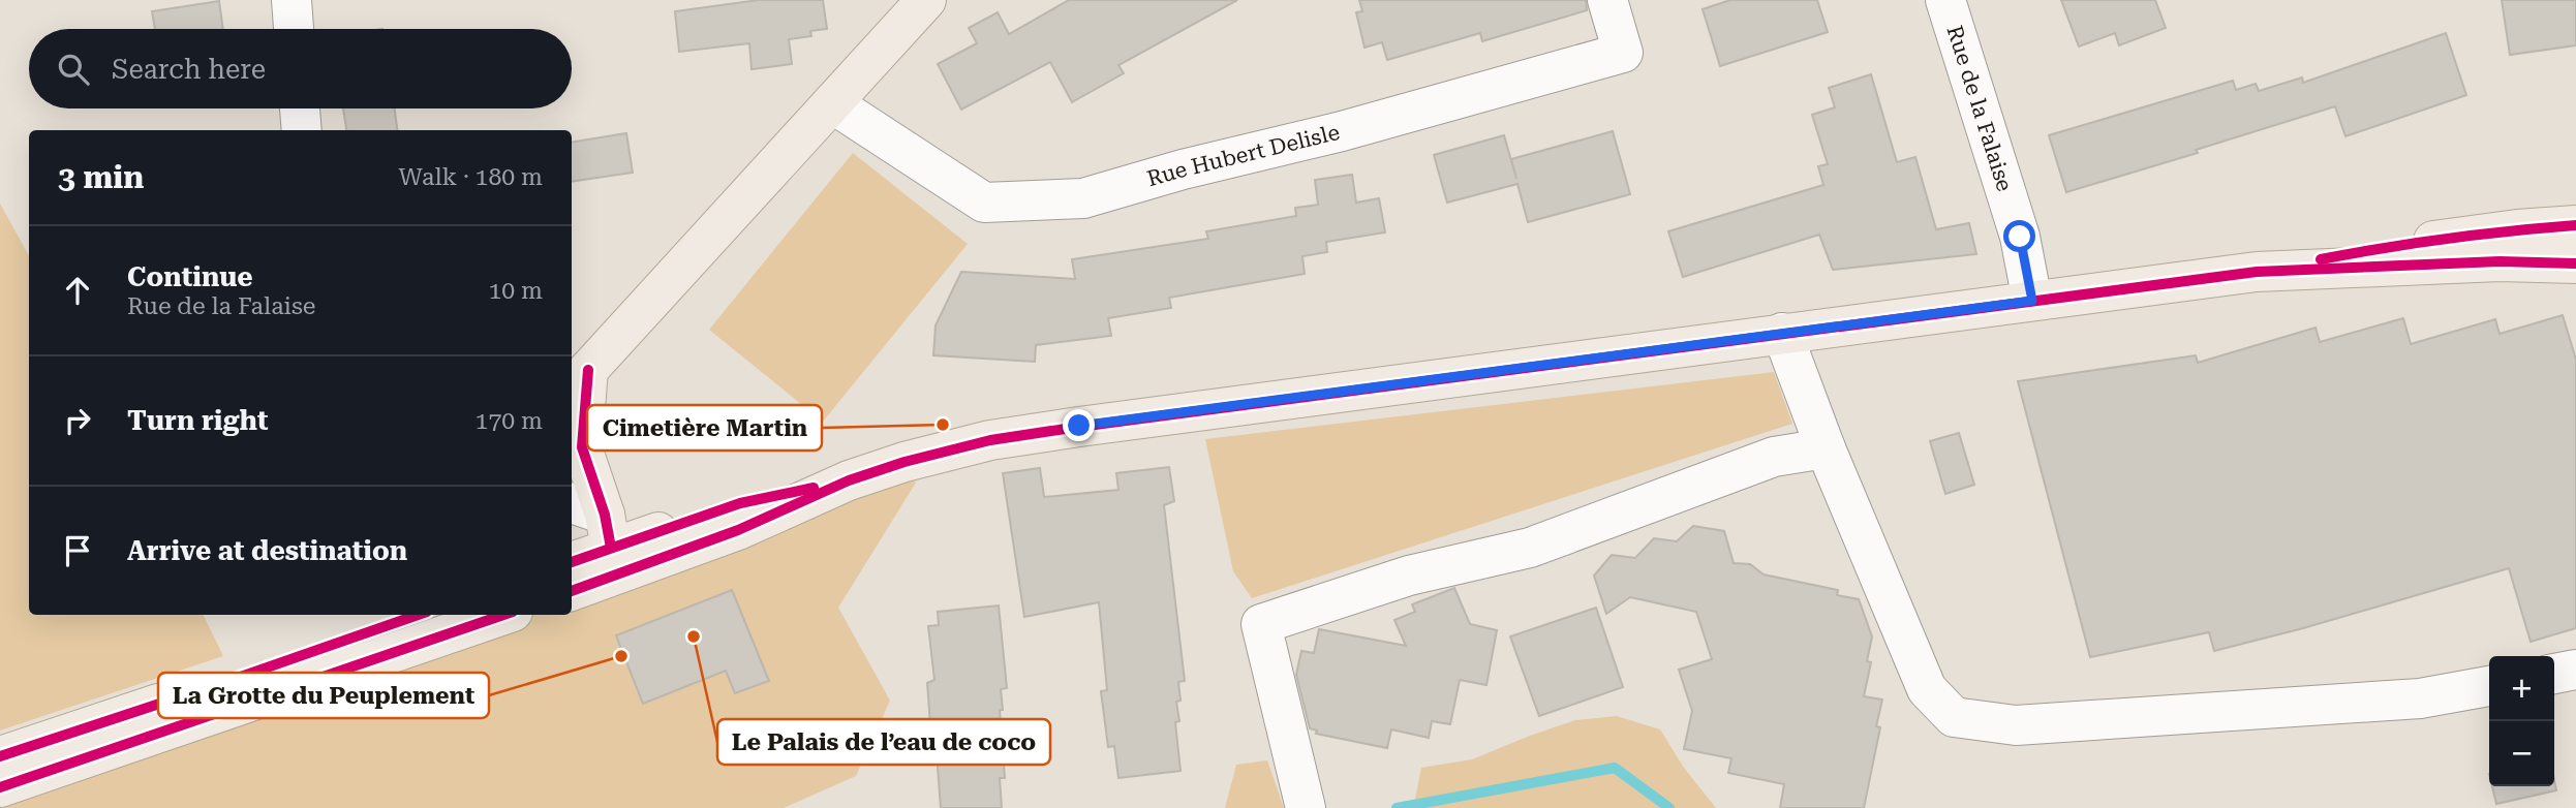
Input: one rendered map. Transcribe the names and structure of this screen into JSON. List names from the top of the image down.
{
  "streets": {
    "street": ["Rue de la Falaise", "Rue Hubert Delisle"]
  },
  "places": ["Cimetière Martin", "Le Palais de l’eau de coco", "La Grotte du Peuplement"],
  "page": {
    "search": "Search here",
    "heading": ["3 min", "Walk · 180 m"],
    "list": [
      ["Continue", "Rue de la Falaise", "10 m"],
      ["Turn right", "170 m"],
      "Arrive at destination"
    ],
    "map_buttons": ["+", "−"]
  }
}
